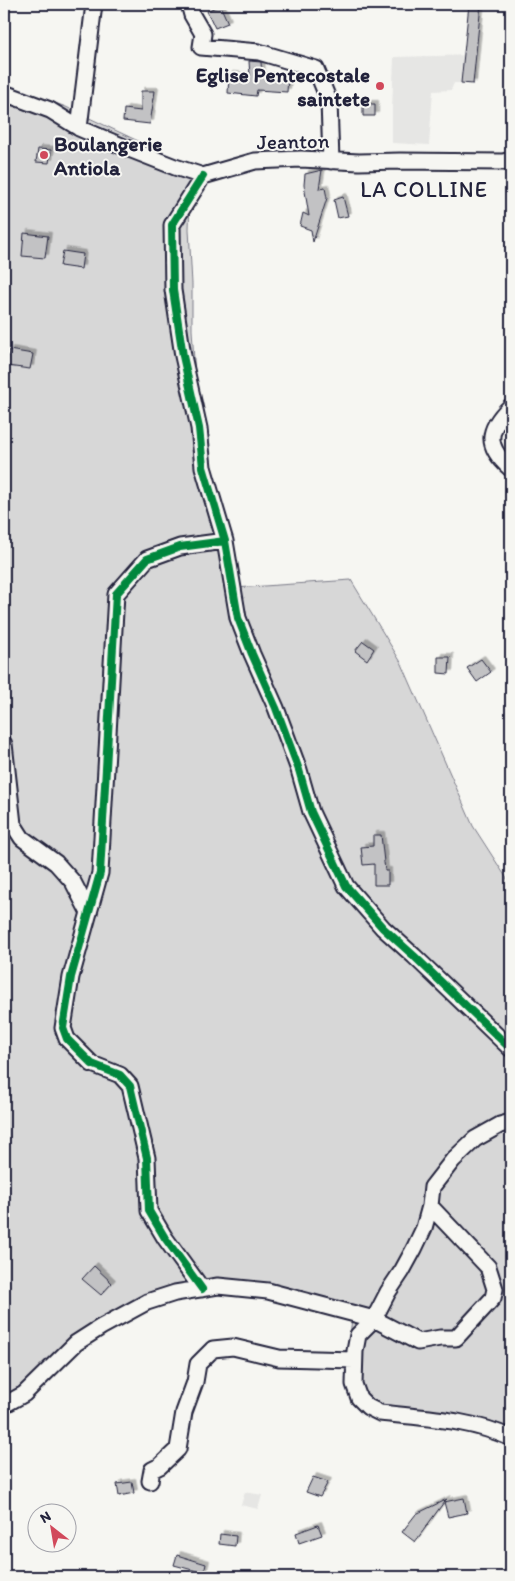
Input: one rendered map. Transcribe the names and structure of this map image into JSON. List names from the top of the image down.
{
  "streets": {
    "street": ["Jeanton"]
  },
  "districts": ["LA COLLINE"],
  "places": ["Eglise Pentecostale saintete", "Boulangerie Antiola"],
  "north": "top left"
}
